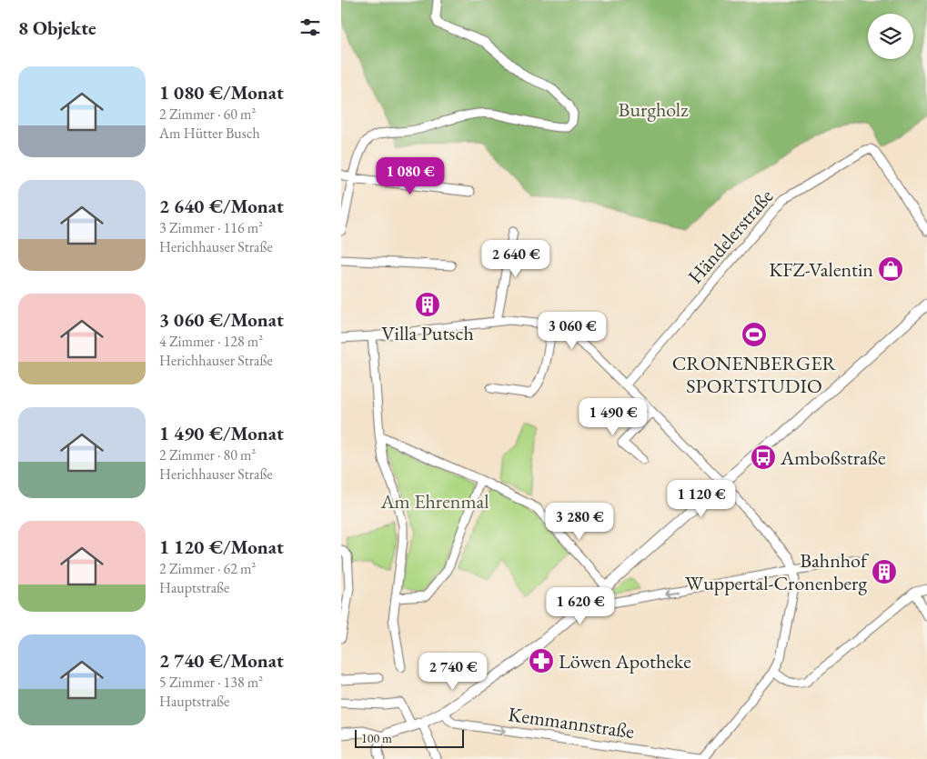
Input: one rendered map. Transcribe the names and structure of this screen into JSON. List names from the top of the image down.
{
  "streets": {
    "street": ["Händelerstraße", "Kemmannstraße"]
  },
  "one_way": ["Kemmannstraße"],
  "parks": ["Burgholz", "Am Ehrenmal"],
  "places": {
    "shop": ["KFZ-Valentin"],
    "building": ["Villa Putsch", "Bahnhof Wuppertal-Cronenberg"],
    "sports": ["CRONENBERGER SPORTSTUDIO"],
    "bus stop": ["Amboßstraße"],
    "pharmacy": ["Löwen Apotheke"]
  },
  "scale_bar": "100 m",
  "page": {
    "heading": "8 Objekte",
    "list": [
      {
        "name": "1 080 €/Monat",
        "note": "2 Zimmer · 60 m² · Am Hütter Busch"
      },
      {
        "name": "2 640 €/Monat",
        "note": "3 Zimmer · 116 m² · Herichhauser Straße"
      },
      {
        "name": "3 060 €/Monat",
        "note": "4 Zimmer · 128 m² · Herichhauser Straße"
      },
      {
        "name": "1 490 €/Monat",
        "note": "2 Zimmer · 80 m² · Herichhauser Straße"
      },
      {
        "name": "1 120 €/Monat",
        "note": "2 Zimmer · 62 m² · Hauptstraße"
      },
      {
        "name": "2 740 €/Monat",
        "note": "5 Zimmer · 138 m² · Hauptstraße"
      }
    ],
    "price": [
      "1 080 €",
      "2 640 €",
      "3 060 €",
      "1 490 €",
      "1 120 €",
      "3 280 €",
      "1 620 €",
      "2 740 €"
    ],
    "scale": "100 m"
  }
}
